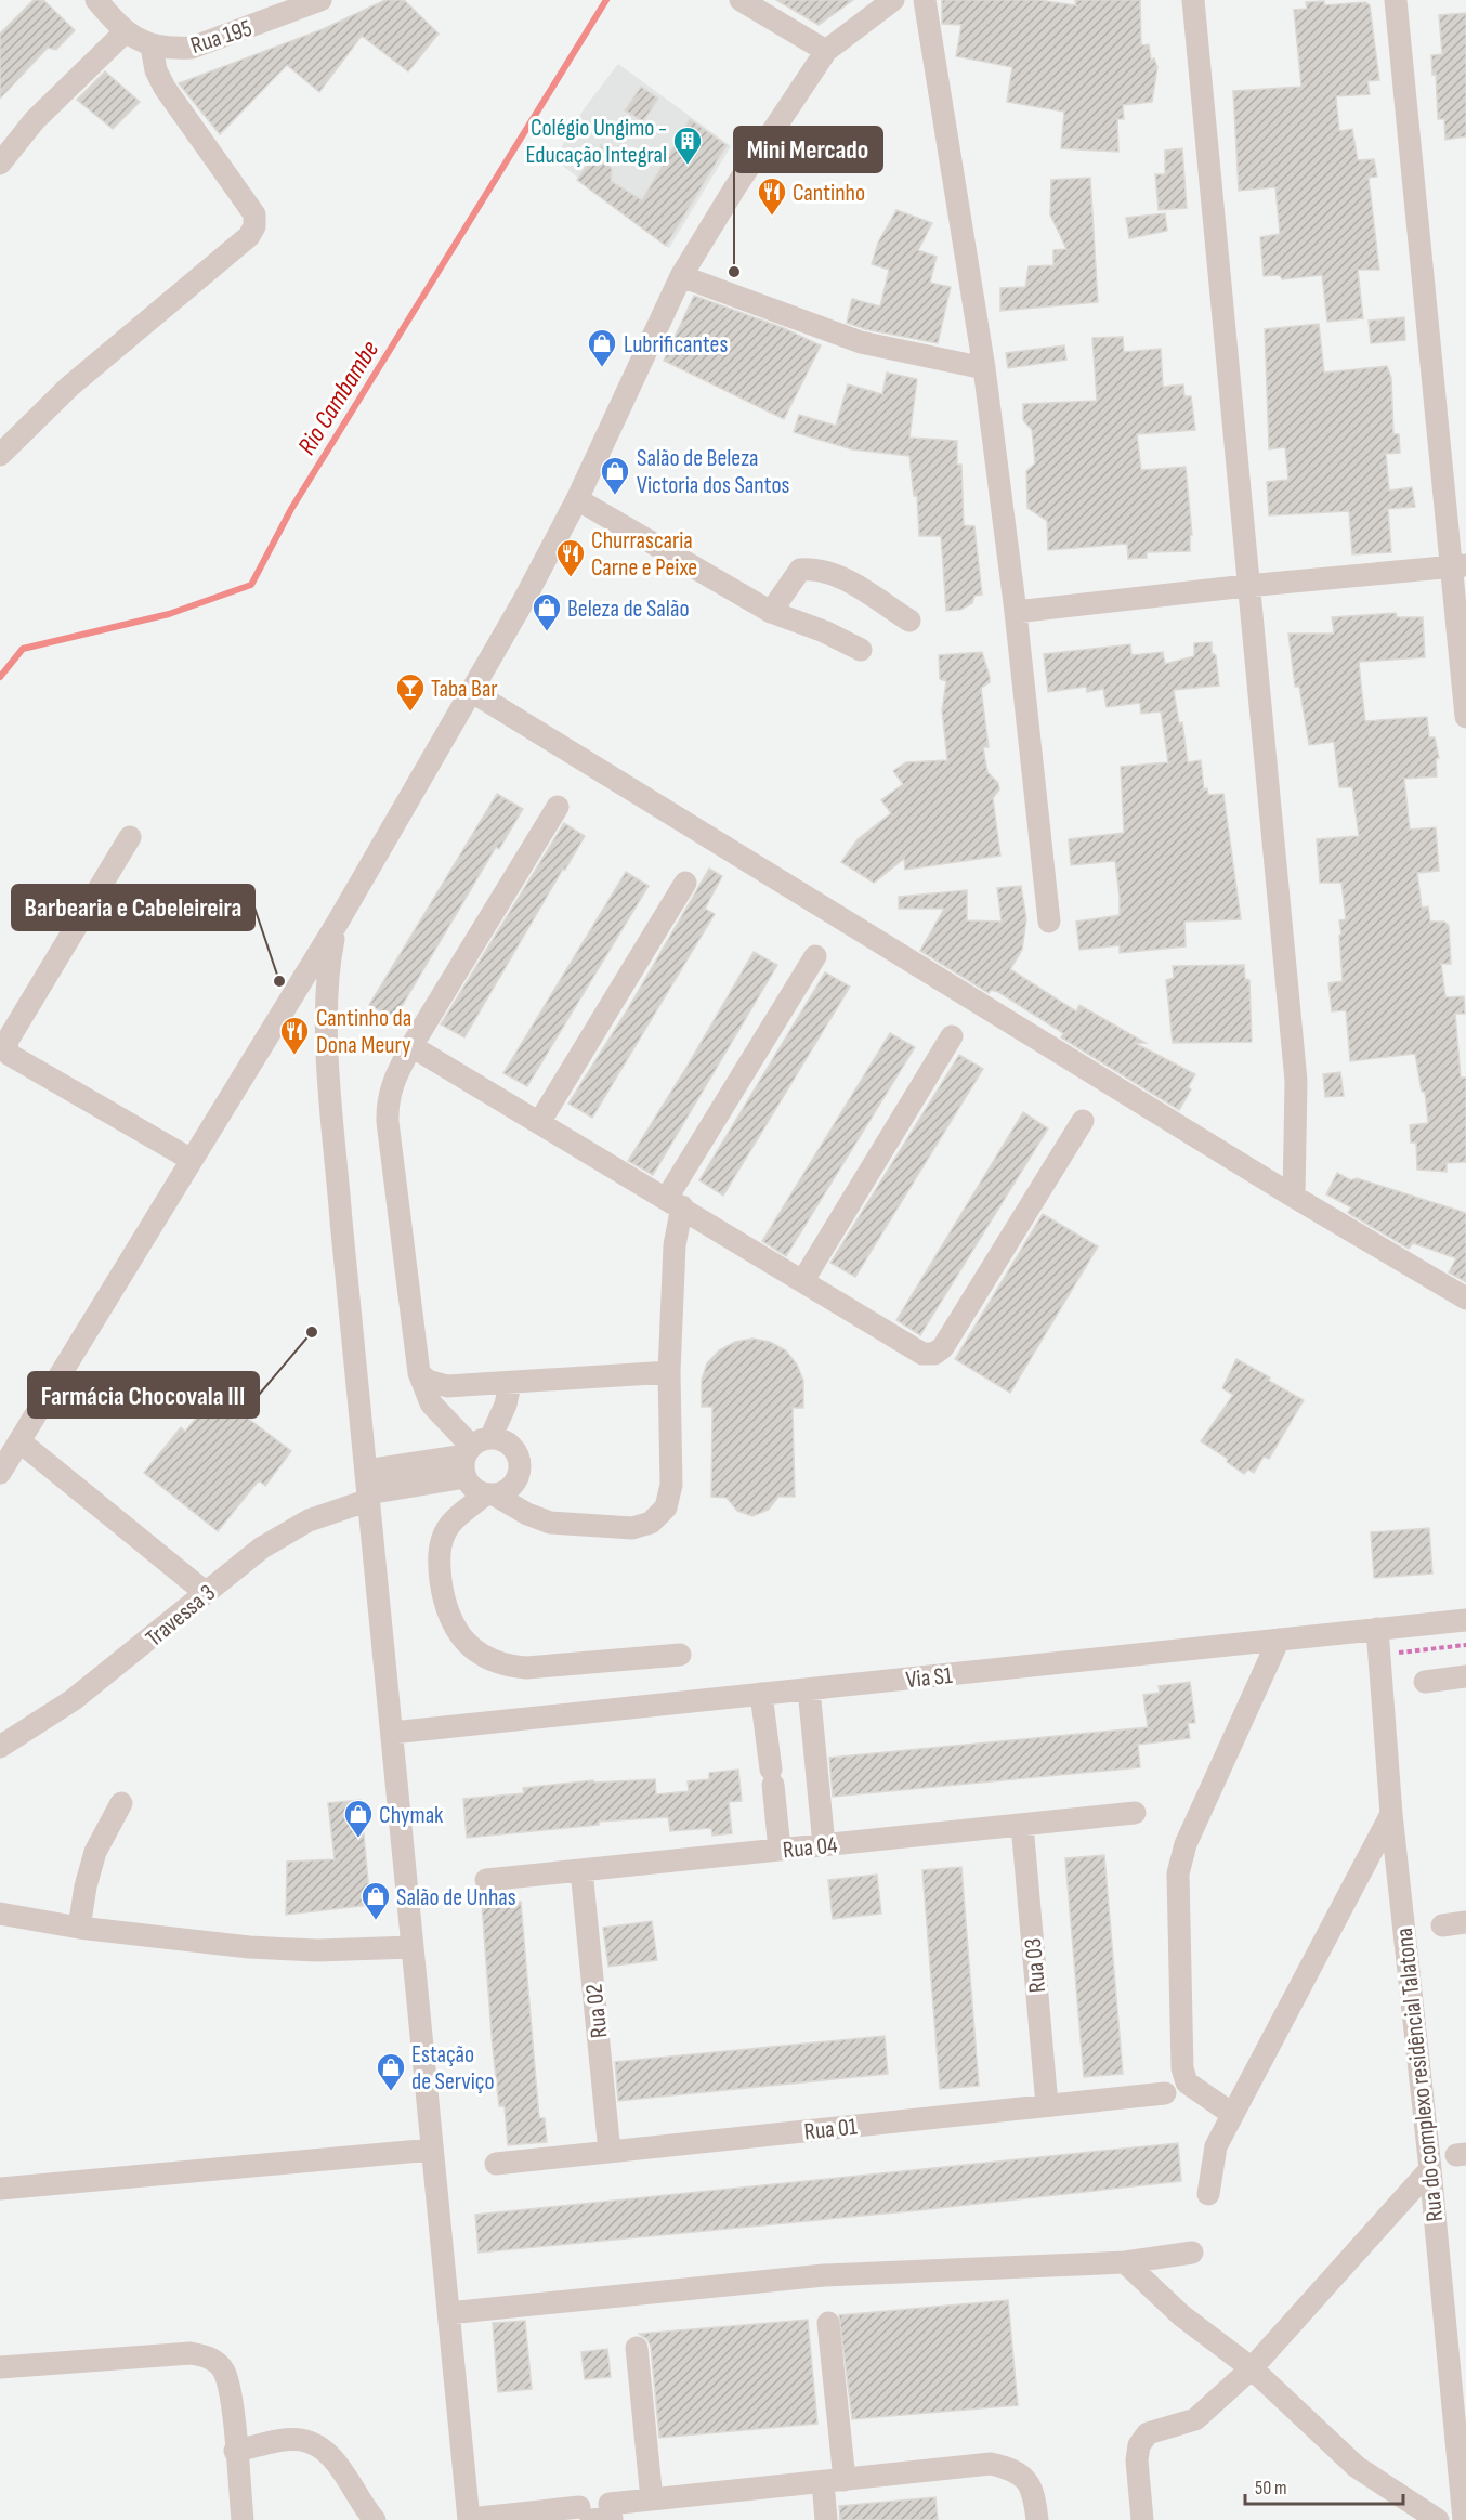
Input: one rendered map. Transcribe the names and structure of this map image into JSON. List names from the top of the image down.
{
  "streets": {
    "street": [
      "Rua 195",
      "Travessa 3",
      "Via S1",
      "Rua 04",
      "Rua 03",
      "Rua 02",
      "Rua do complexo residêncial Talatona",
      "Rua 01"
    ]
  },
  "crossings": [
    ["Via S1", "Rua do complexo residêncial Talatona"],
    ["Rua 04", "Rua 03"],
    ["Rua 04", "Rua 02"],
    ["Rua 03", "Rua 01"],
    ["Rua 02", "Rua 01"]
  ],
  "water": ["Rio Cambambe"],
  "places": {
    "building": ["Colégio Ungimo - Educação Integral"],
    "restaurant": ["Cantinho", "Churrascaria Carne e Peixe", "Cantinho da Dona Meury"],
    "other": ["Mini Mercado", "Barbearia e Cabeleireira", "Farmácia Chocovala III"],
    "shop": [
      "Lubrificantes",
      "Salão de Beleza Victoria dos Santos",
      "Beleza de Salão",
      "Chymak",
      "Salão de Unhas",
      "Estação de Serviço"
    ],
    "bar": ["Taba Bar"]
  },
  "scale_bar": "50 m"
}
